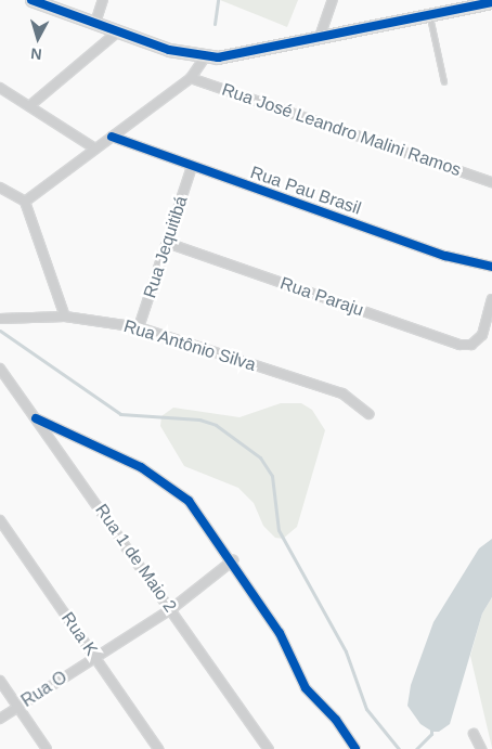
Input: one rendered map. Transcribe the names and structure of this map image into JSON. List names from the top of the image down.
{
  "streets": {
    "street": [
      "Rua José Leandro Malini Ramos",
      "Rua Pau Brasil",
      "Rua Jequitibá",
      "Rua Paraju",
      "Rua Antônio Silva",
      "Rua 1 de Maio 2",
      "Rua K",
      "Rua O"
    ]
  },
  "crossings": [
    ["Rua Pau Brasil", "Rua Jequitibá"],
    ["Rua Jequitibá", "Rua Paraju"],
    ["Rua Jequitibá", "Rua Antônio Silva"],
    ["Rua 1 de Maio 2", "Rua O"],
    ["Rua K", "Rua O"]
  ],
  "north": "bottom"
}
